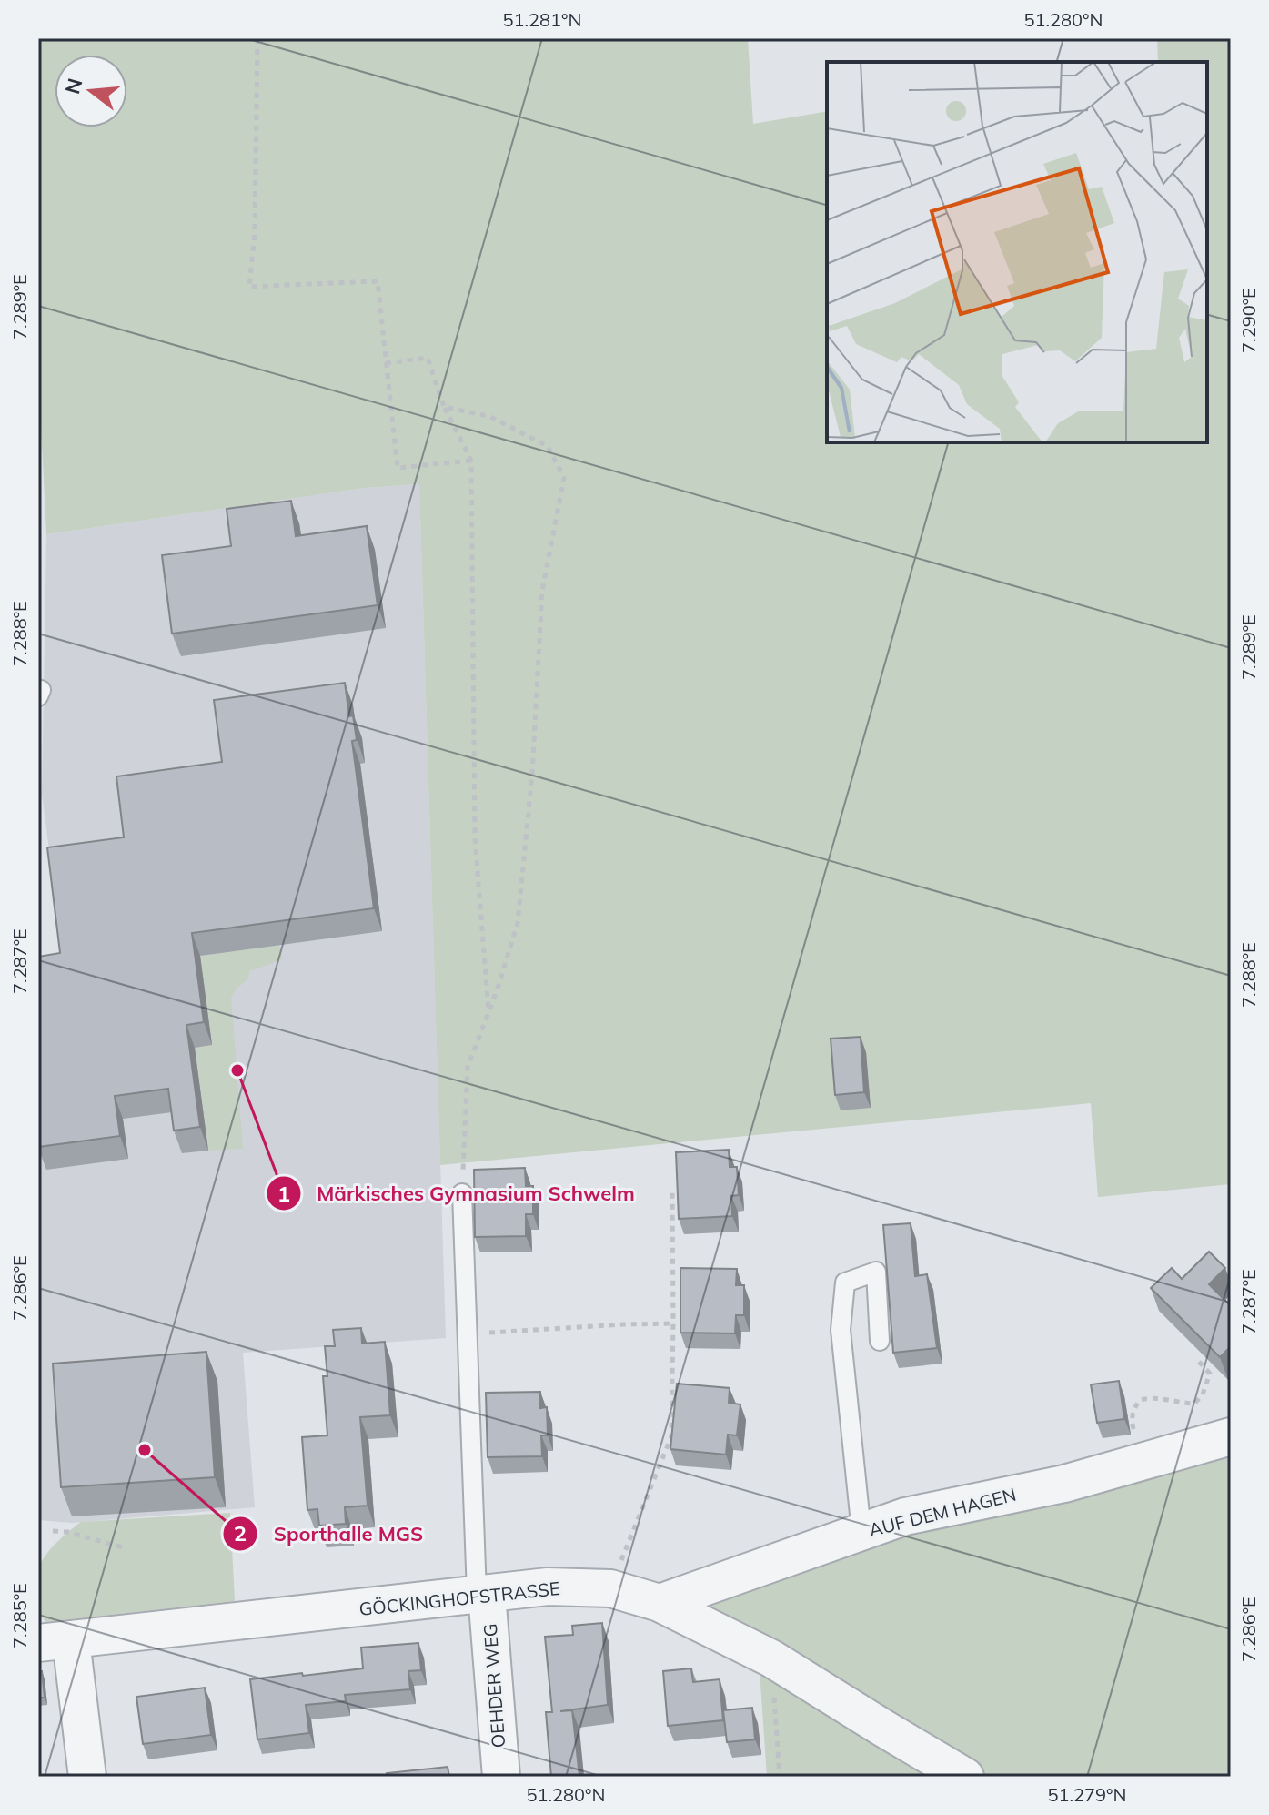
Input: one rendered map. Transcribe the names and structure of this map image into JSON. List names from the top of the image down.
{
  "streets": {
    "street": ["AUF DEM HAGEN", "GÖCKINGHOFSTRASSE", "OEHDER WEG"]
  },
  "crossings": [
    ["AUF DEM HAGEN", "GÖCKINGHOFSTRASSE"],
    ["GÖCKINGHOFSTRASSE", "OEHDER WEG"]
  ],
  "places": ["Märkisches Gymnasium Schwelm", "Sporthalle MGS"],
  "north": "left",
  "coordinates": [
    "51.281°N",
    "51.280°N",
    "7.289°E",
    "7.290°E",
    "7.288°E",
    "7.287°E",
    "7.286°E",
    "7.285°E",
    "51.279°N"
  ]
}
